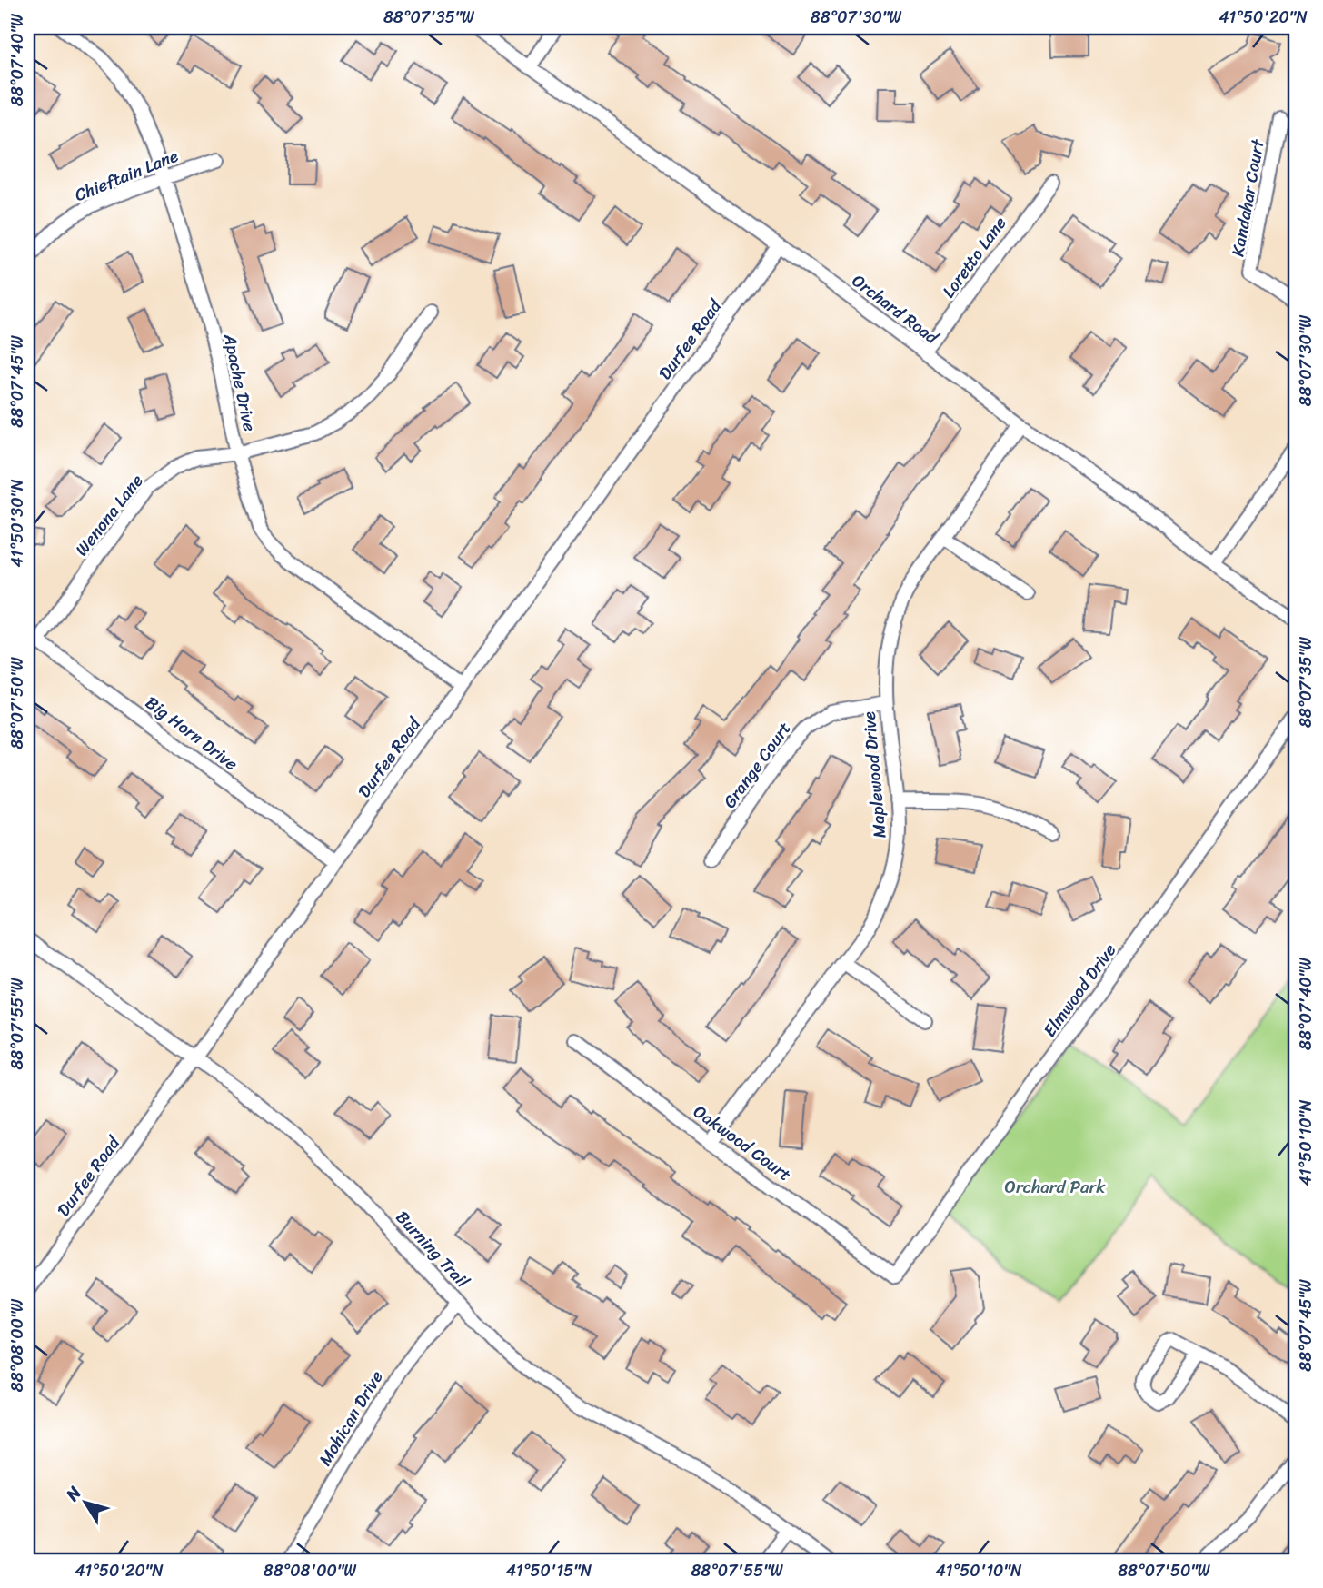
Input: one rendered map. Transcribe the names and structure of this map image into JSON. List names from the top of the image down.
{
  "streets": {
    "street": [
      "Chieftain Lane",
      "Kandahar Court",
      "Loretto Lane",
      "Orchard Road",
      "Durfee Road",
      "Apache Drive",
      "Wenona Lane",
      "Big Horn Drive",
      "Grange Court",
      "Maplewood Drive",
      "Elmwood Drive",
      "Oakwood Court",
      "Burning Trail",
      "Mohican Drive"
    ]
  },
  "crossings": [
    ["Chieftain Lane", "Apache Drive"],
    ["Loretto Lane", "Orchard Road"],
    ["Orchard Road", "Durfee Road"],
    ["Orchard Road", "Maplewood Drive"],
    ["Durfee Road", "Apache Drive"],
    ["Durfee Road", "Big Horn Drive"],
    ["Durfee Road", "Burning Trail"],
    ["Apache Drive", "Wenona Lane"],
    ["Wenona Lane", "Big Horn Drive"],
    ["Grange Court", "Maplewood Drive"],
    ["Maplewood Drive", "Oakwood Court"],
    ["Elmwood Drive", "Oakwood Court"],
    ["Burning Trail", "Mohican Drive"]
  ],
  "parks": ["Orchard Park"],
  "north": "top left",
  "coordinates": [
    "88°07'35\"W",
    "88°07'30\"W",
    "41°50'20\"N",
    "88°07'40\"W",
    "88°07'45\"W",
    "41°50'30\"N",
    "88°07'50\"W",
    "88°07'55\"W",
    "41°50'10\"N",
    "88°08'00\"W",
    "41°50'15\"N"
  ]
}
